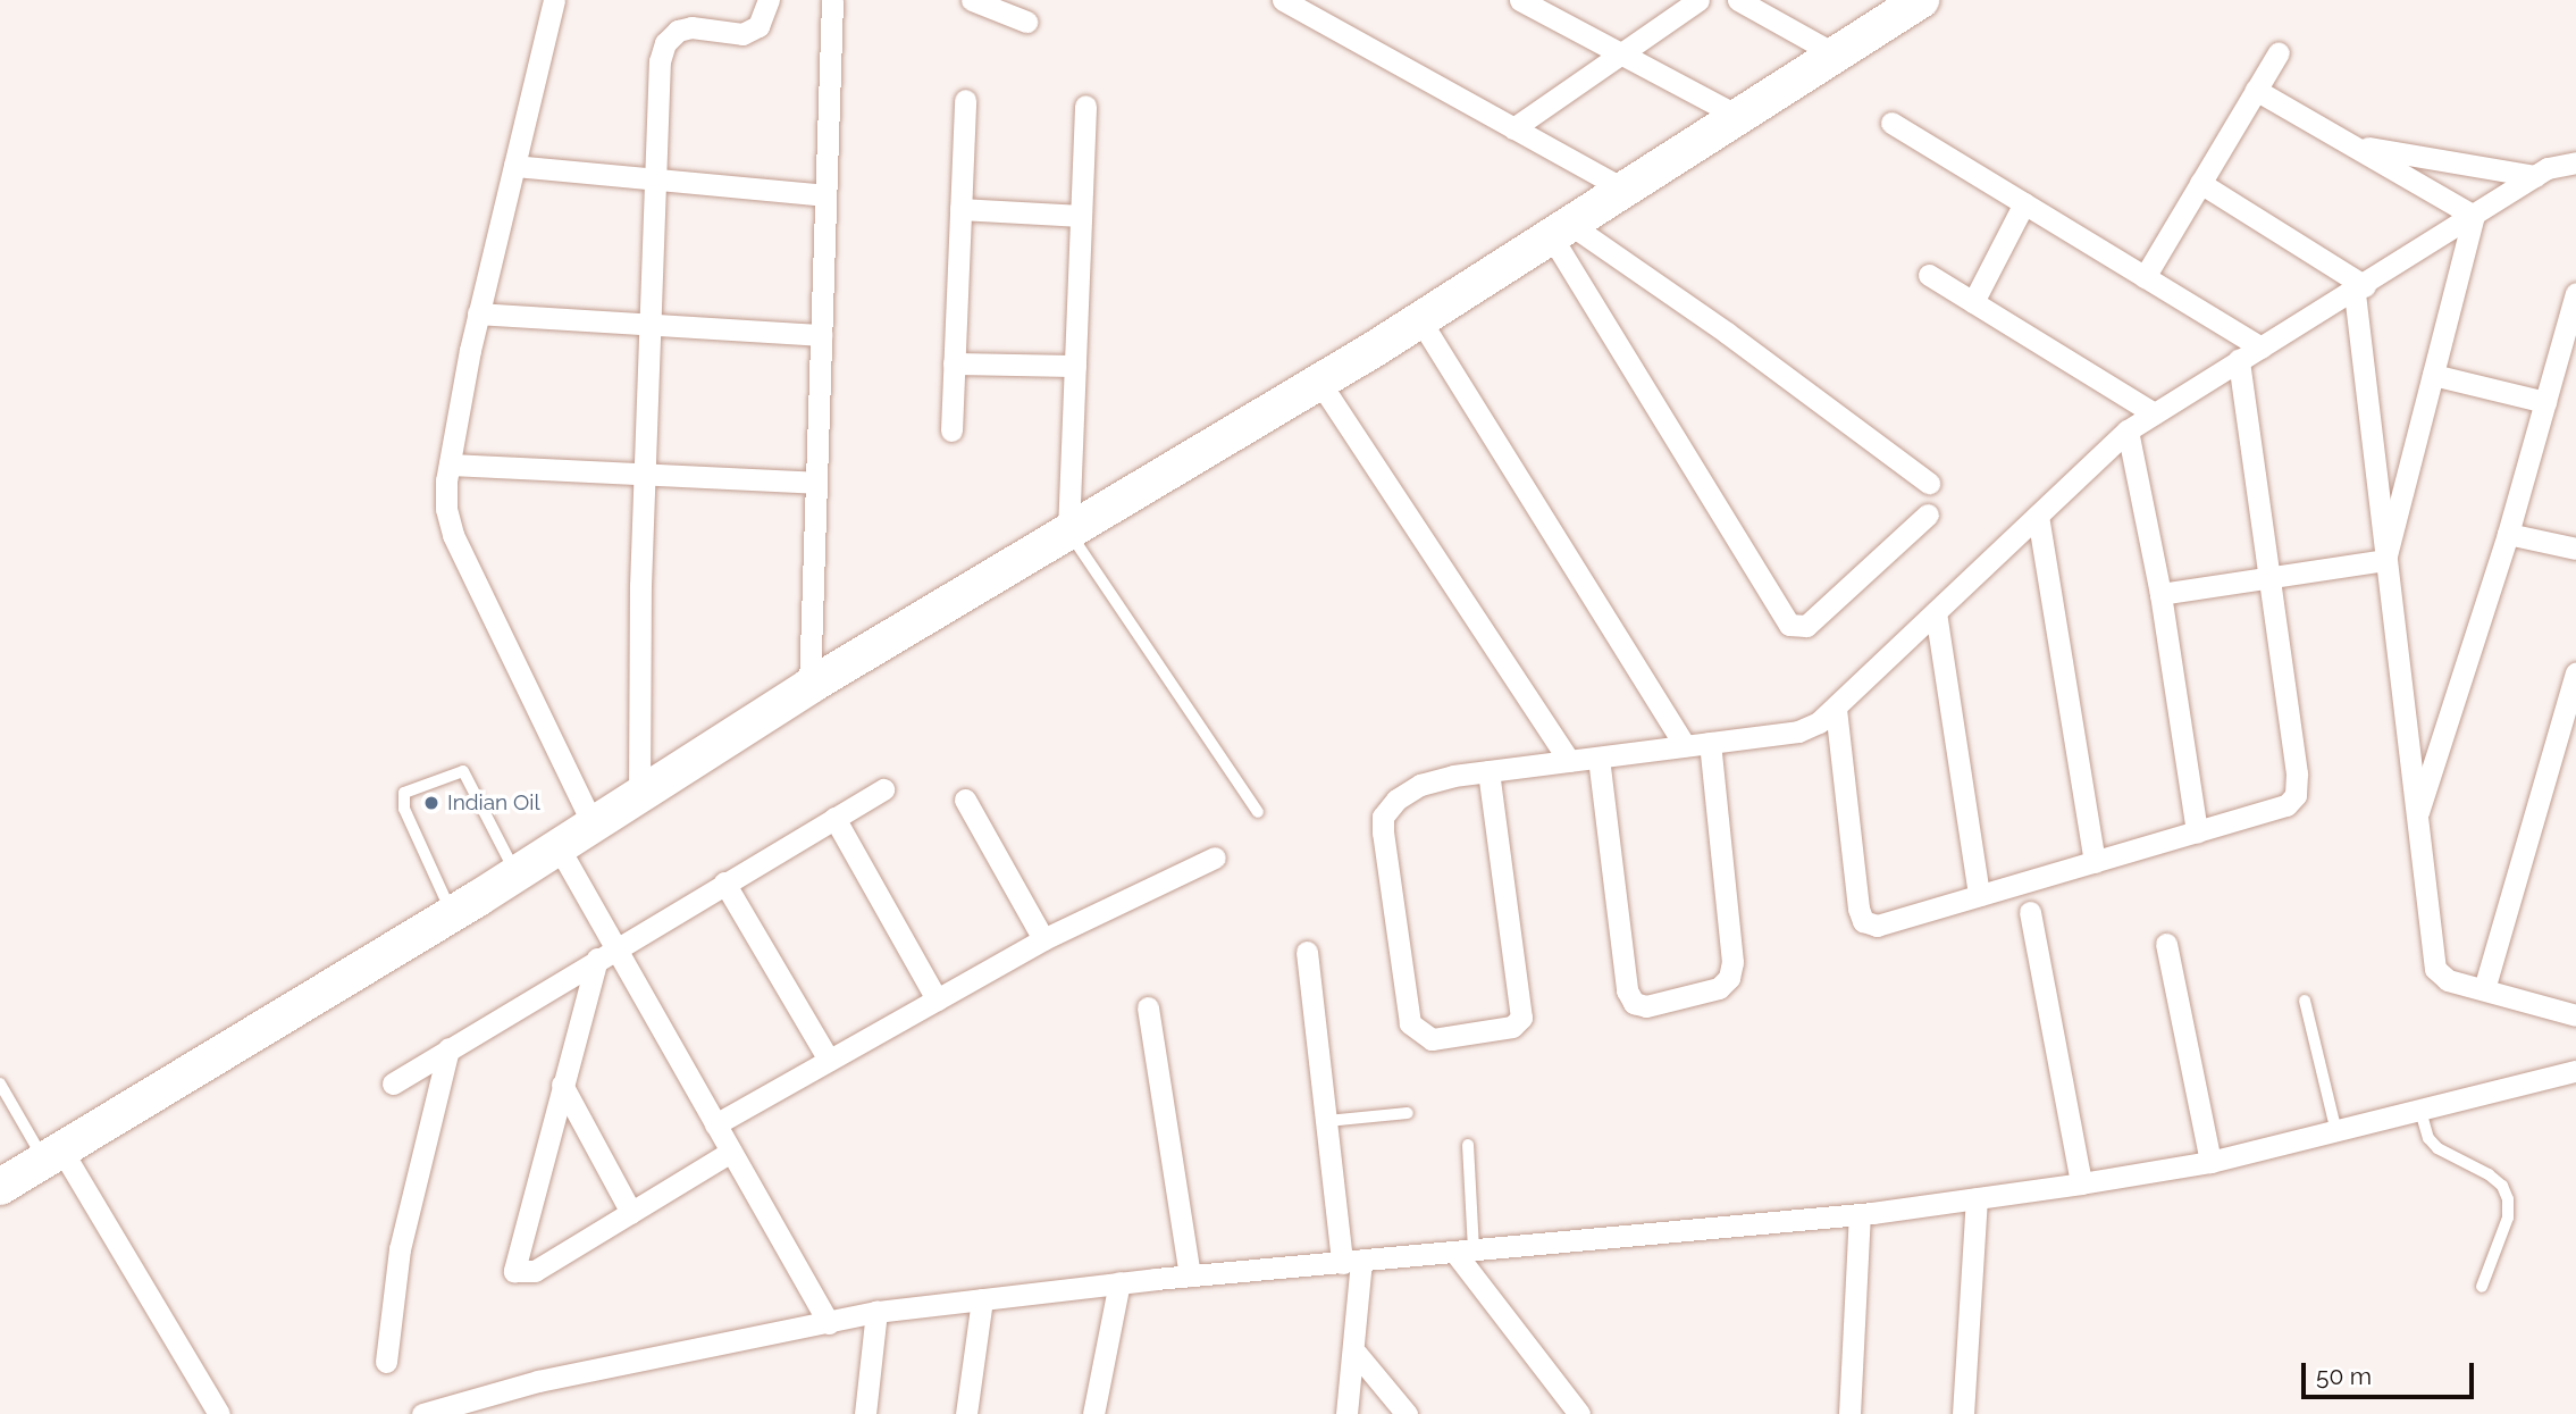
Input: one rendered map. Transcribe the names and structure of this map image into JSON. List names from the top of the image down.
{
  "places": ["Indian Oil"],
  "scale_bar": "50 m"
}
